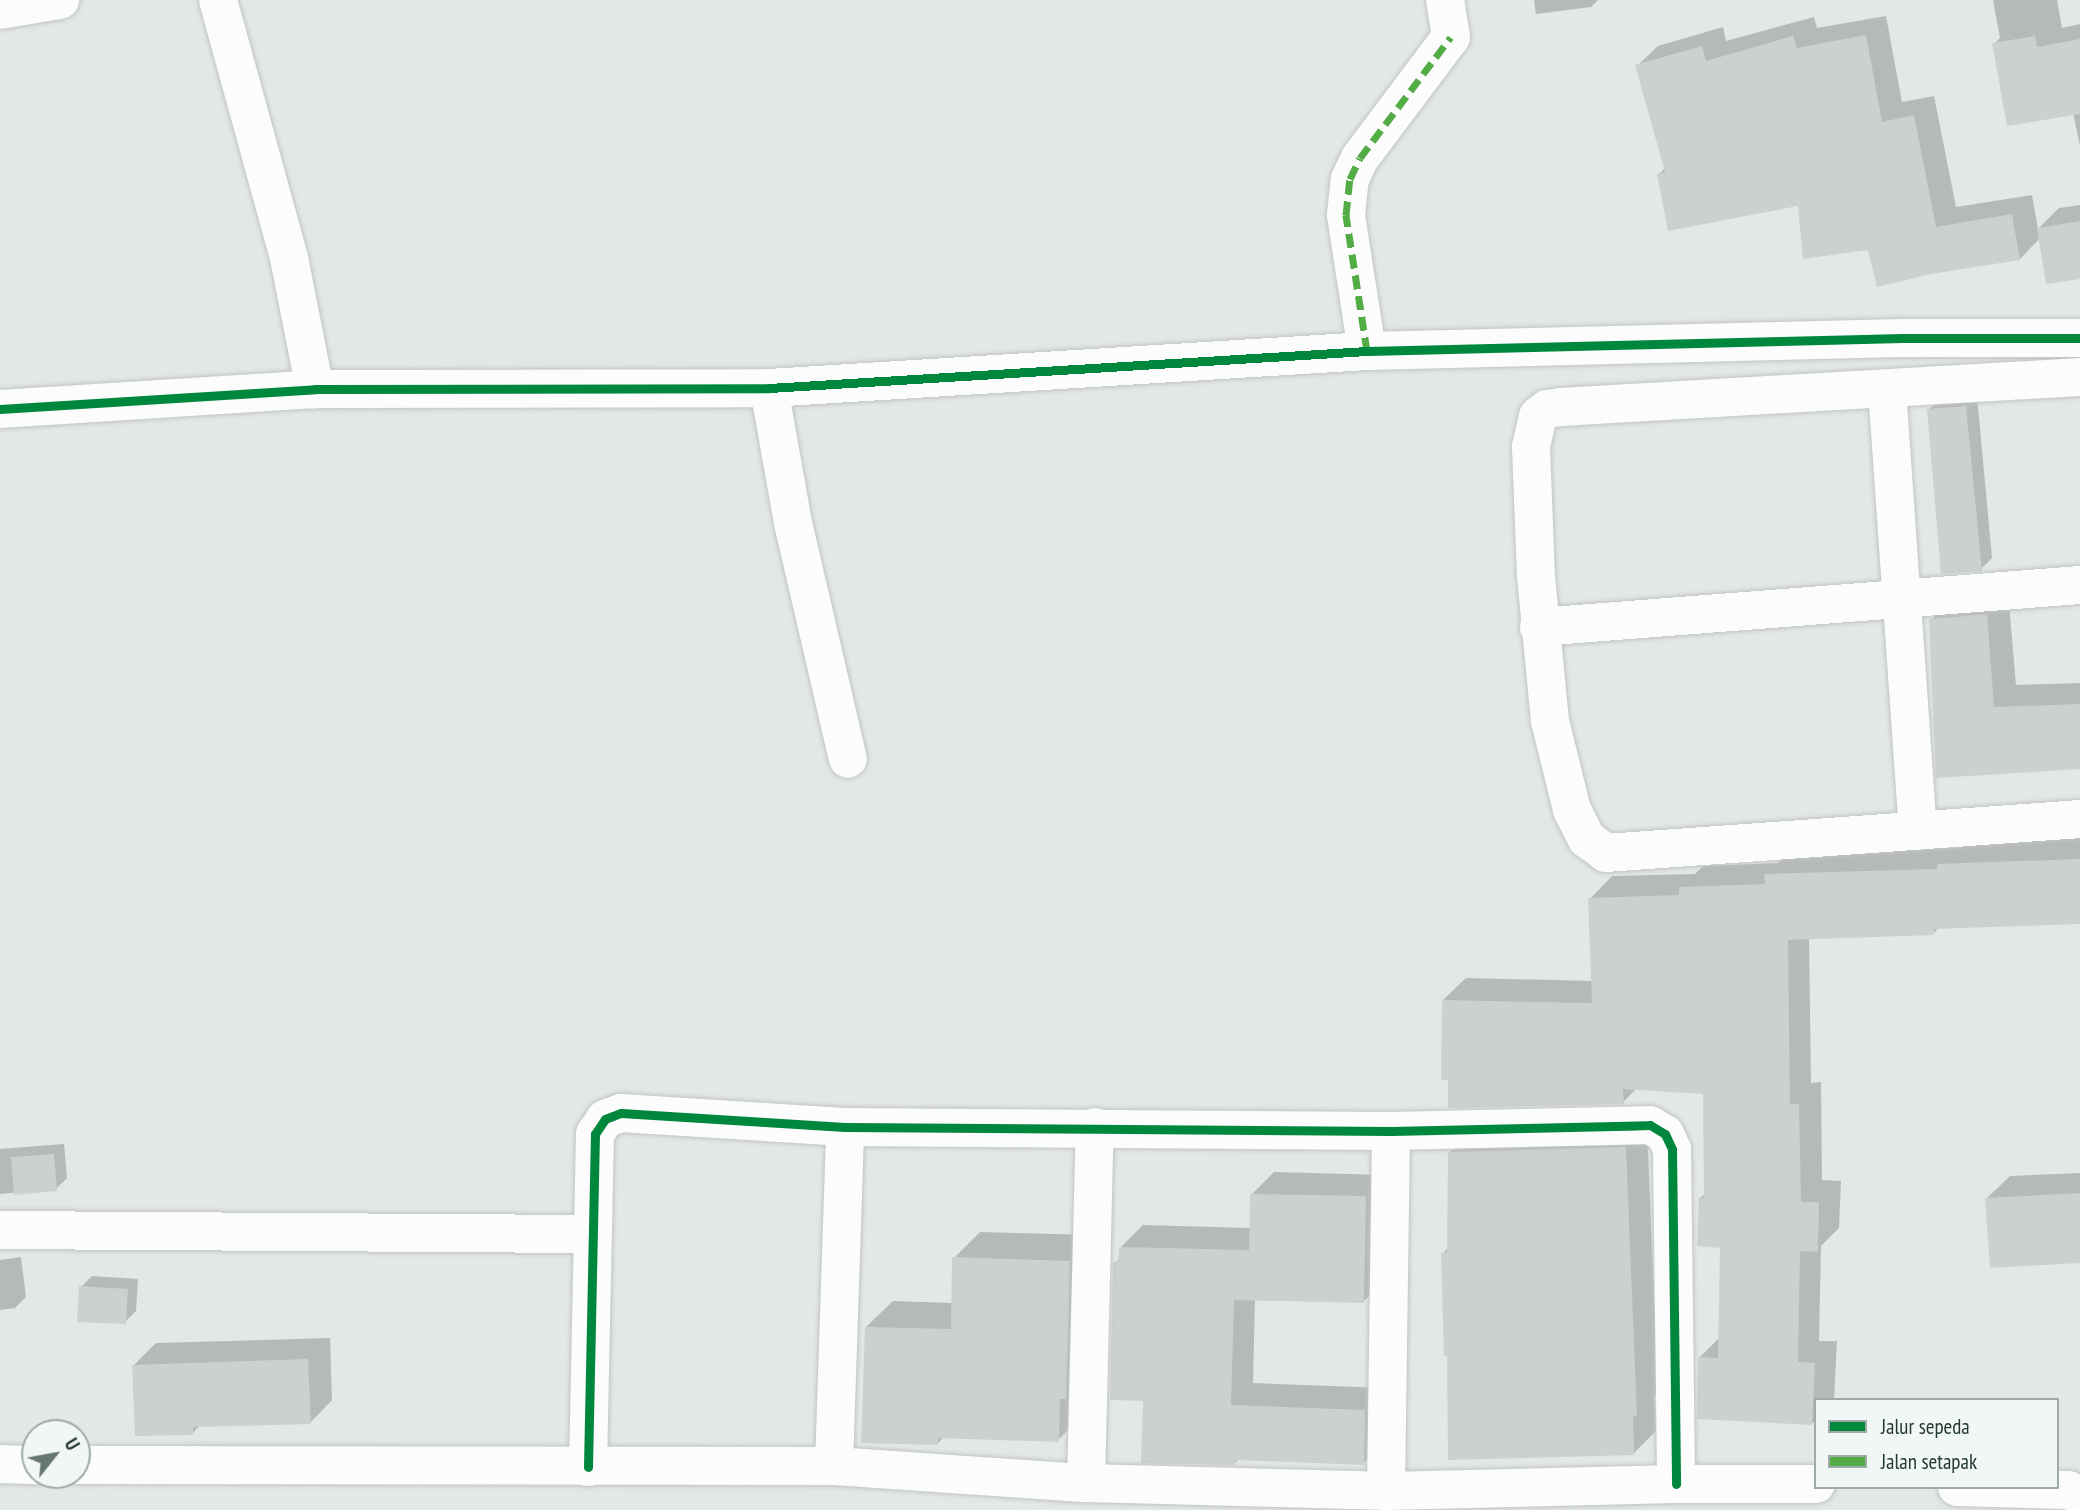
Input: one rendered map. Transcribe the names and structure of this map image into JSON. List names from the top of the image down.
{
  "legend": ["Jalur sepeda", "Jalan setapak"],
  "north": "top right"
}
